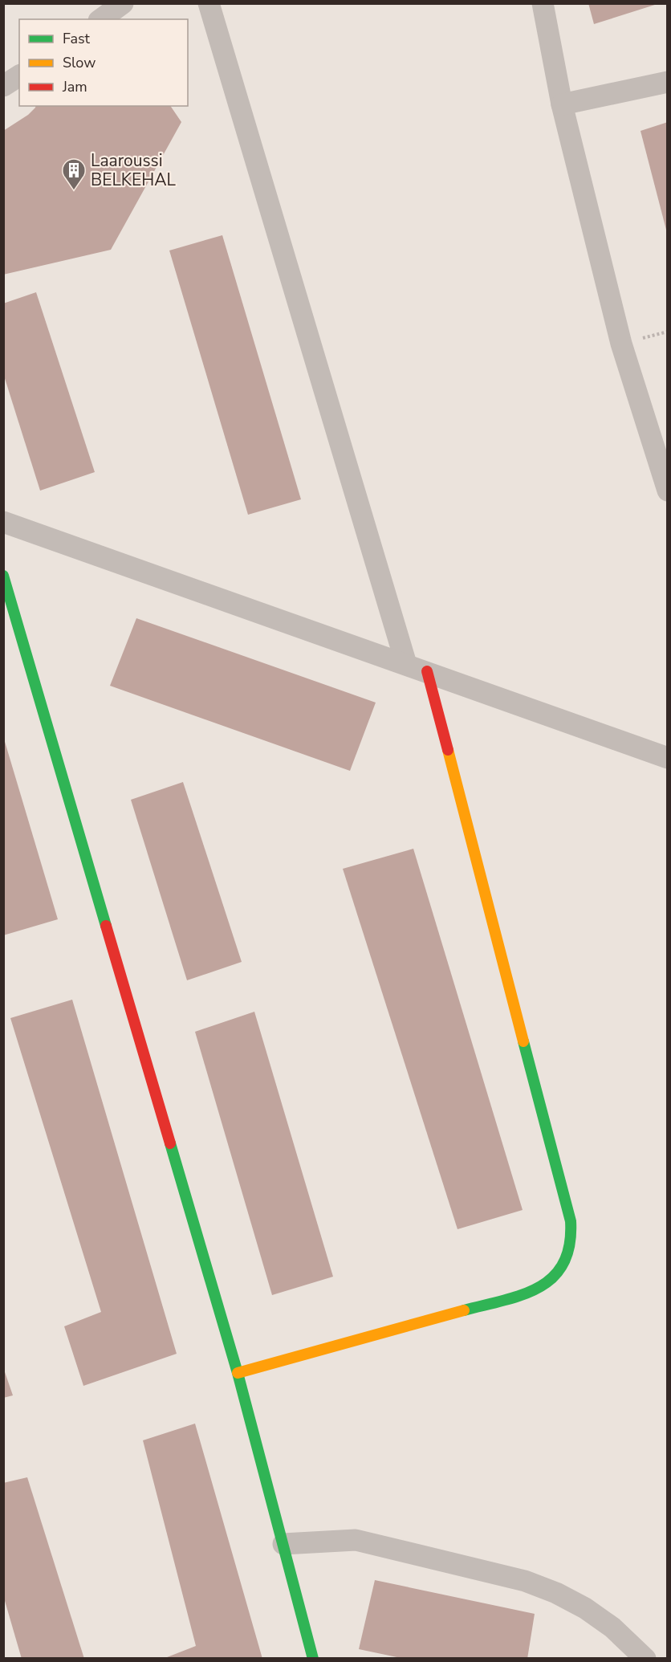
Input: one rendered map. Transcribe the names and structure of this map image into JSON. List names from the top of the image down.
{
  "places": {
    "building": ["Laaroussi BELKEHAL"]
  },
  "legend": ["Fast", "Slow", "Jam"]
}
